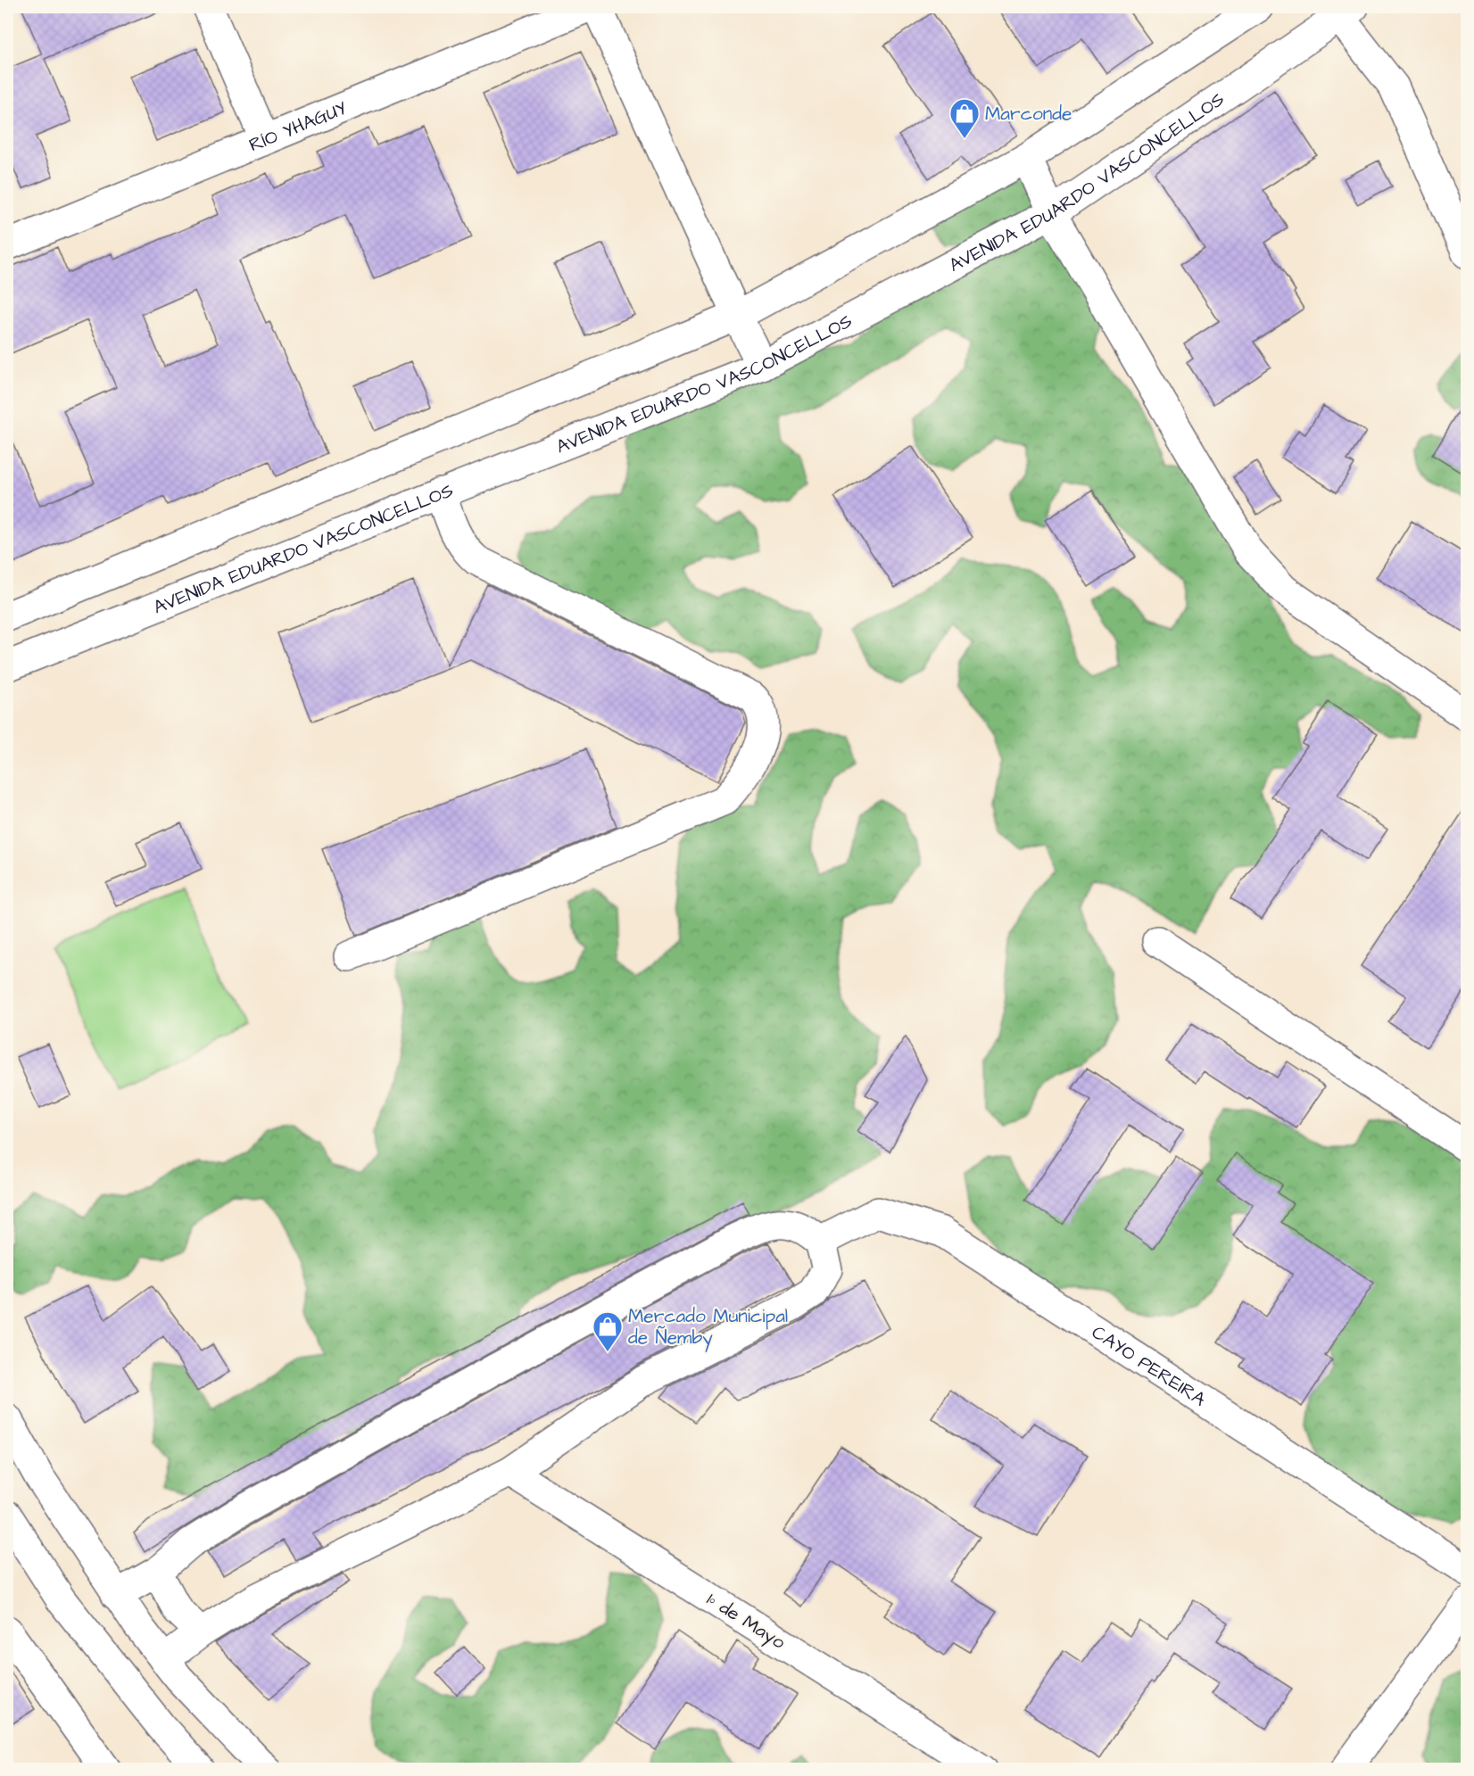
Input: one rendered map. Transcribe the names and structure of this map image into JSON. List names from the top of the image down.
{
  "streets": {
    "main road": [
      "RÍO YHAGUY",
      "AVENIDA EDUARDO VASCONCELLOS",
      "CAYO PEREIRA",
      "1º de Mayo"
    ]
  },
  "places": {
    "shop": ["Marconde", "Mercado Municipal de Ñemby"]
  }
}
